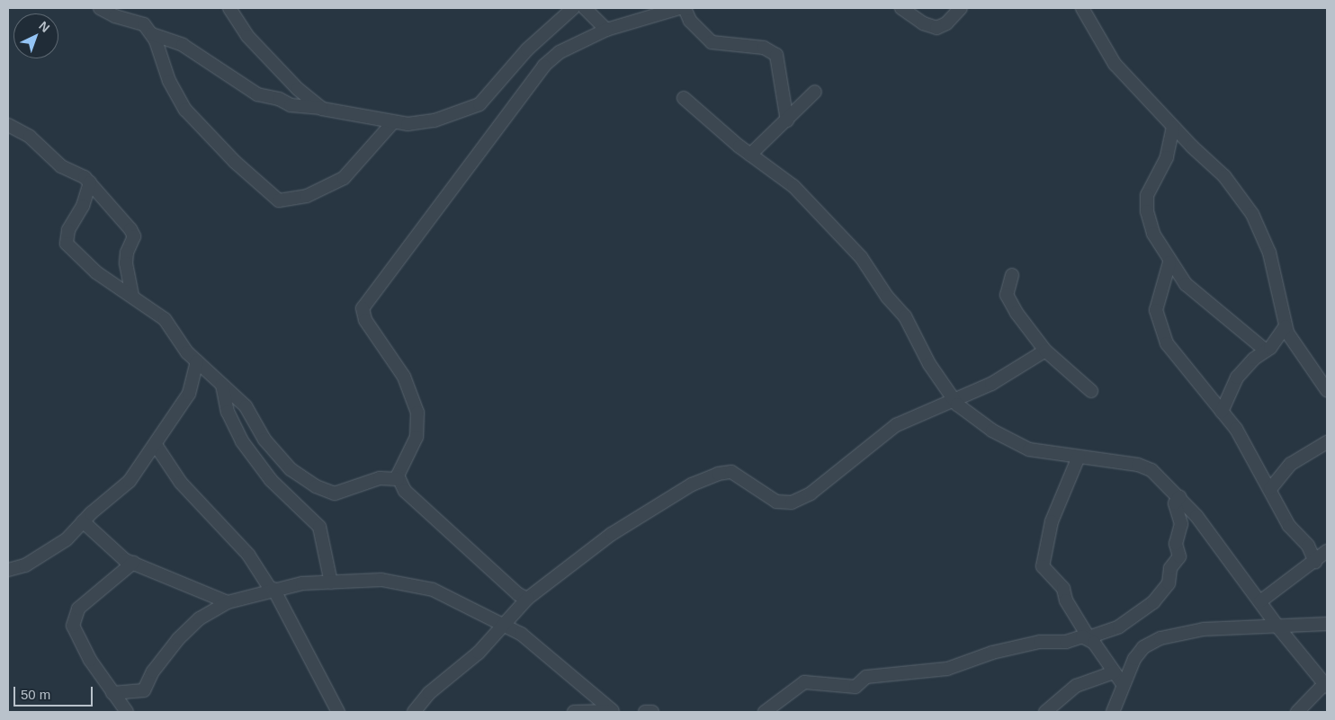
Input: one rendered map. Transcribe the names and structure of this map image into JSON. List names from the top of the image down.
{
  "scale_bar": "50 m",
  "north": "top right"
}
